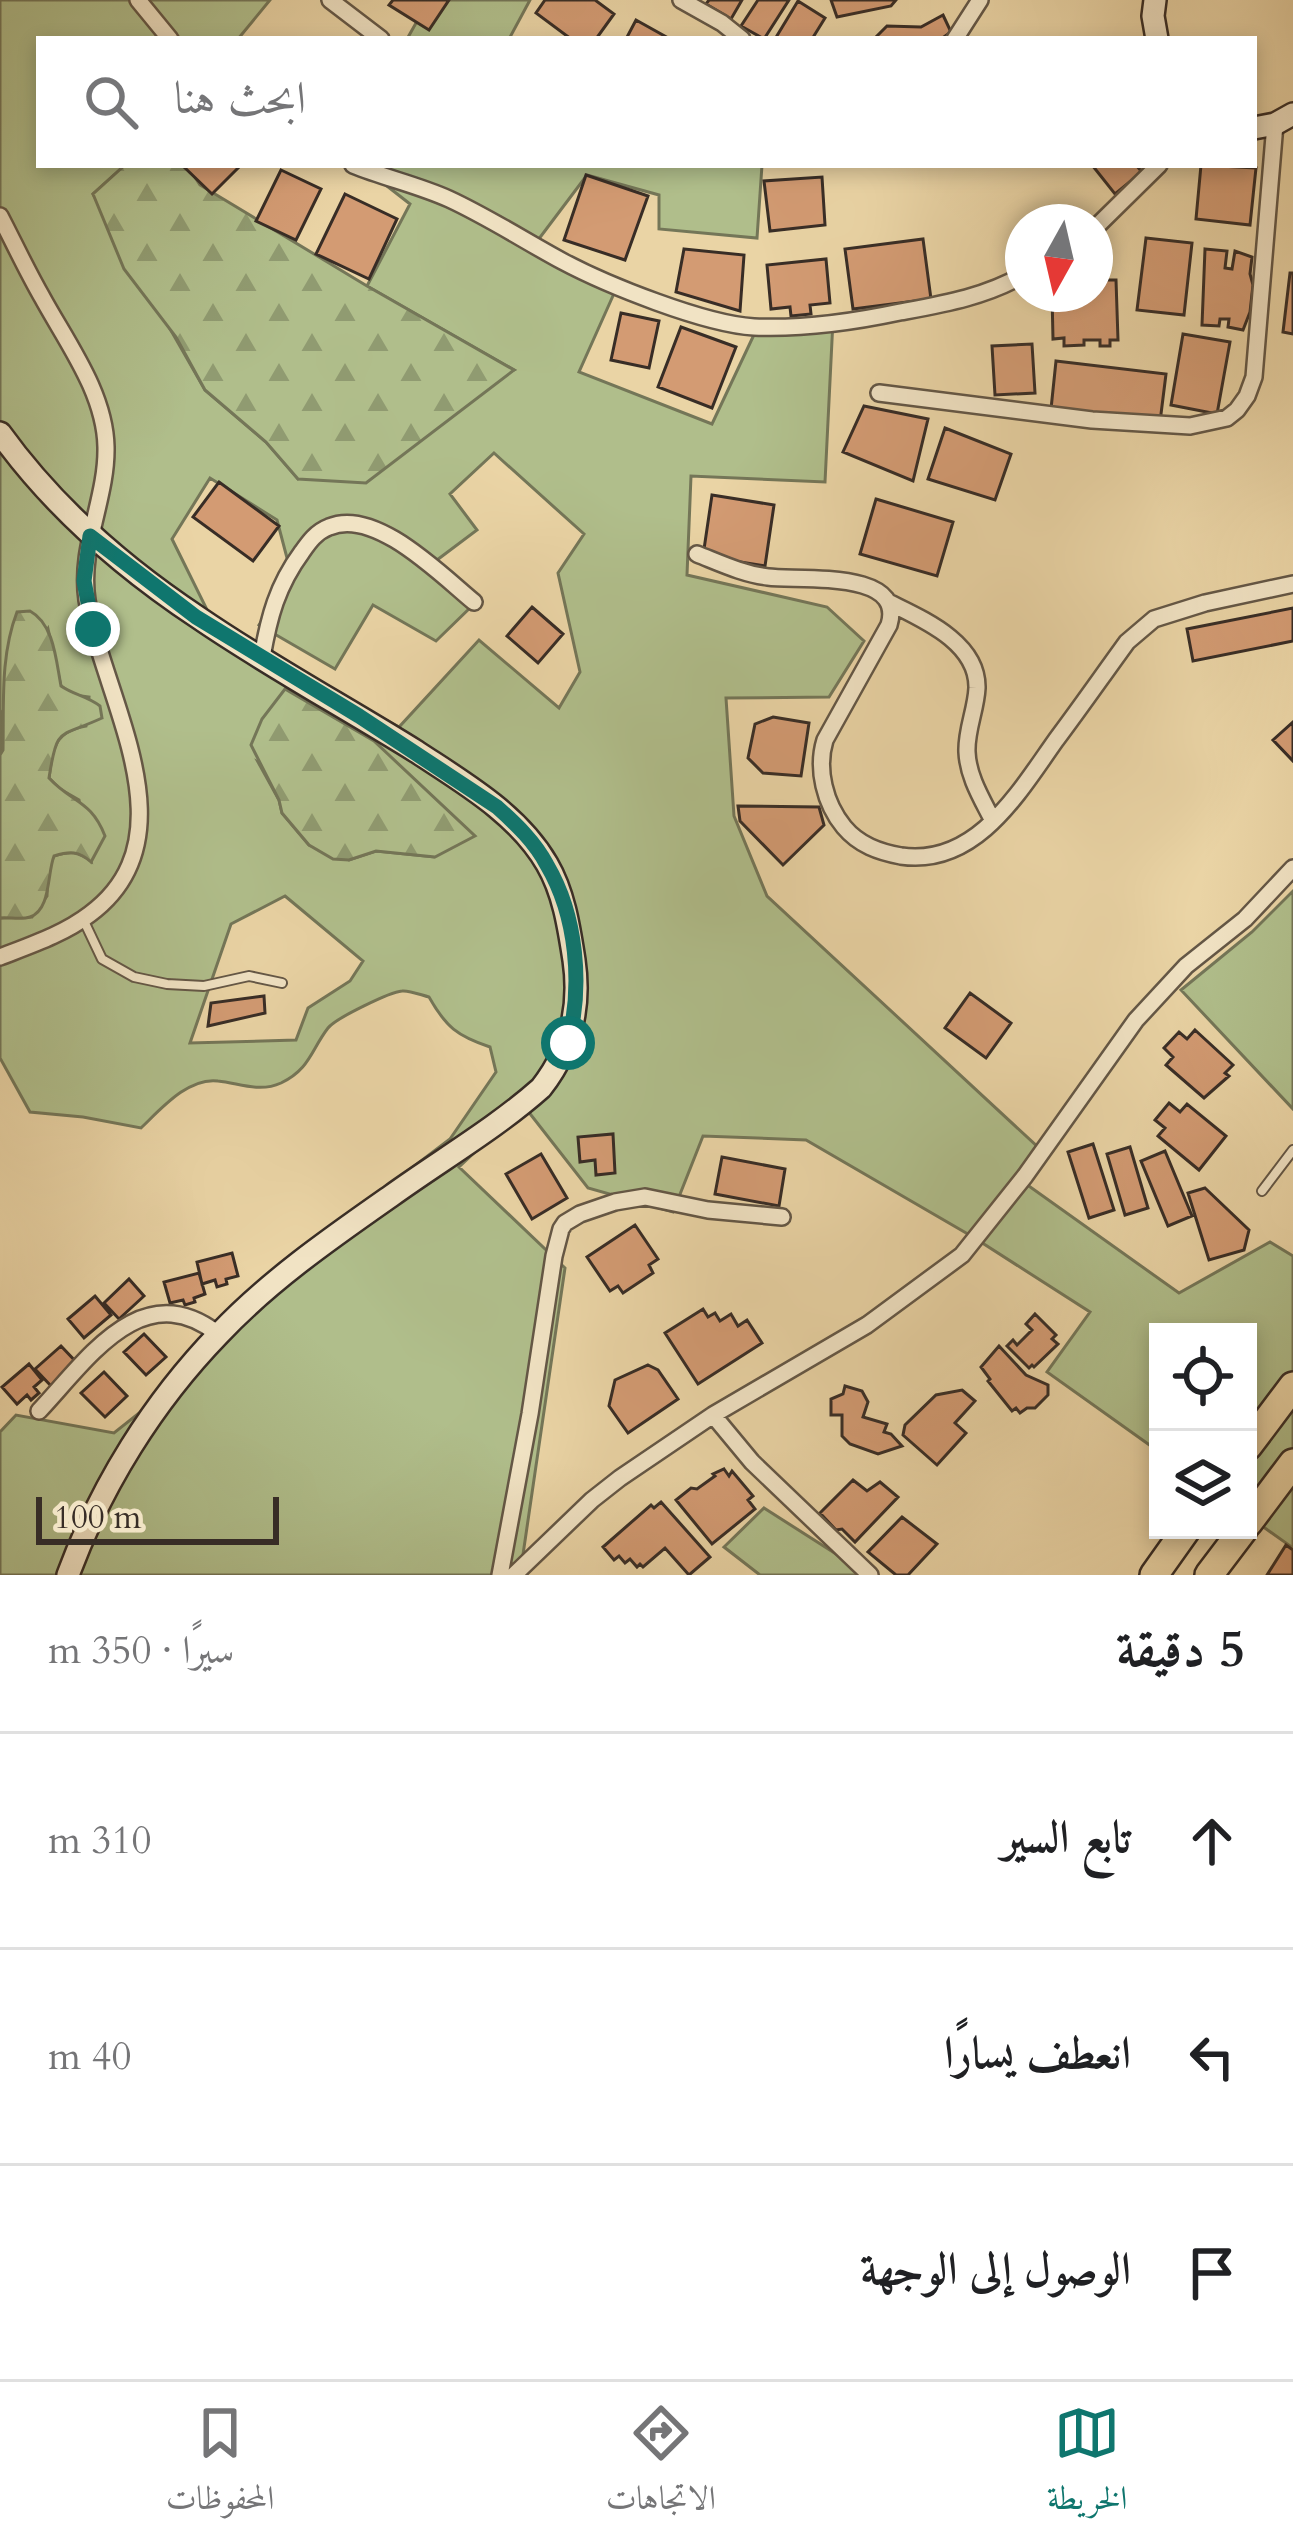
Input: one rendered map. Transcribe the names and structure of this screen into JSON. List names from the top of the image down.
{
  "scale_bar": "100 m",
  "north": "bottom",
  "page": {
    "search": "ابحث هنا",
    "scale": "100 m",
    "heading": ["5 دقيقة", "سيرًا · 350 m"],
    "list": [
      ["تابع السير", "310 m"],
      ["انعطف يسارًا", "40 m"],
      "الوصول إلى الوجهة"
    ],
    "nav": ["الخريطة", "الاتجاهات", "المحفوظات"]
  }
}
